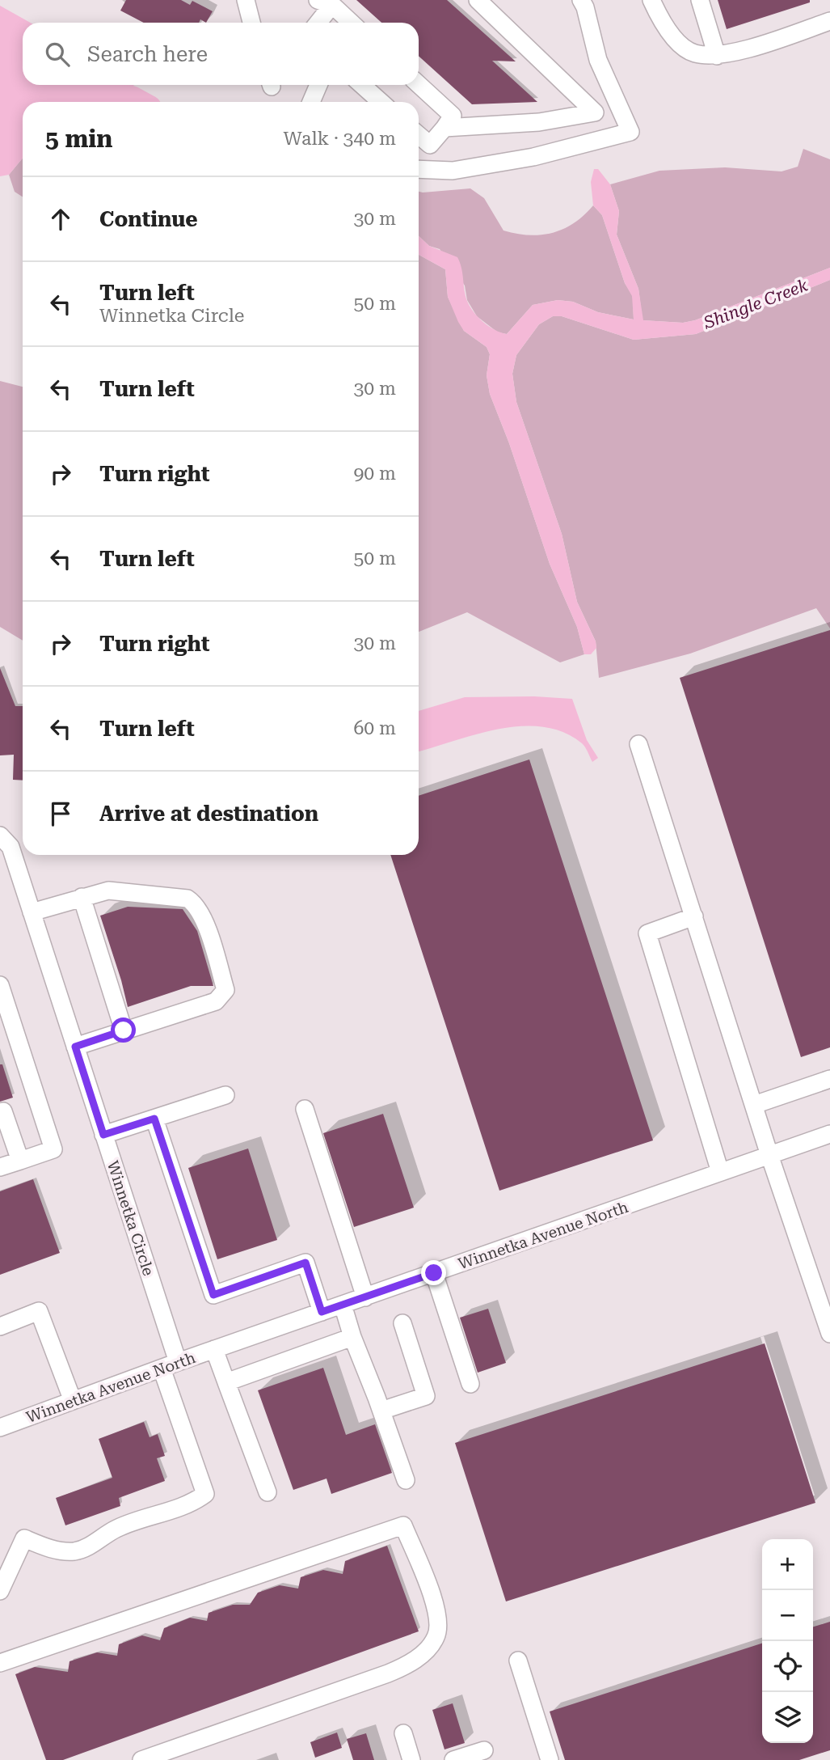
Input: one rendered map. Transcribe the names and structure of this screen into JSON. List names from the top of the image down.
{
  "streets": {
    "street": ["Winnetka Circle", "Winnetka Avenue North"]
  },
  "crossings": [
    ["Winnetka Circle", "Winnetka Avenue North"]
  ],
  "water": ["Shingle Creek"],
  "page": {
    "search": "Search here",
    "heading": ["5 min", "Walk · 340 m"],
    "list": [
      ["Continue", "30 m"],
      ["Turn left", "Winnetka Circle", "50 m"],
      ["Turn left", "30 m"],
      ["Turn right", "90 m"],
      ["Turn left", "50 m"],
      ["Turn right", "30 m"],
      ["Turn left", "60 m"],
      "Arrive at destination"
    ],
    "map_buttons": ["+", "−"]
  }
}
